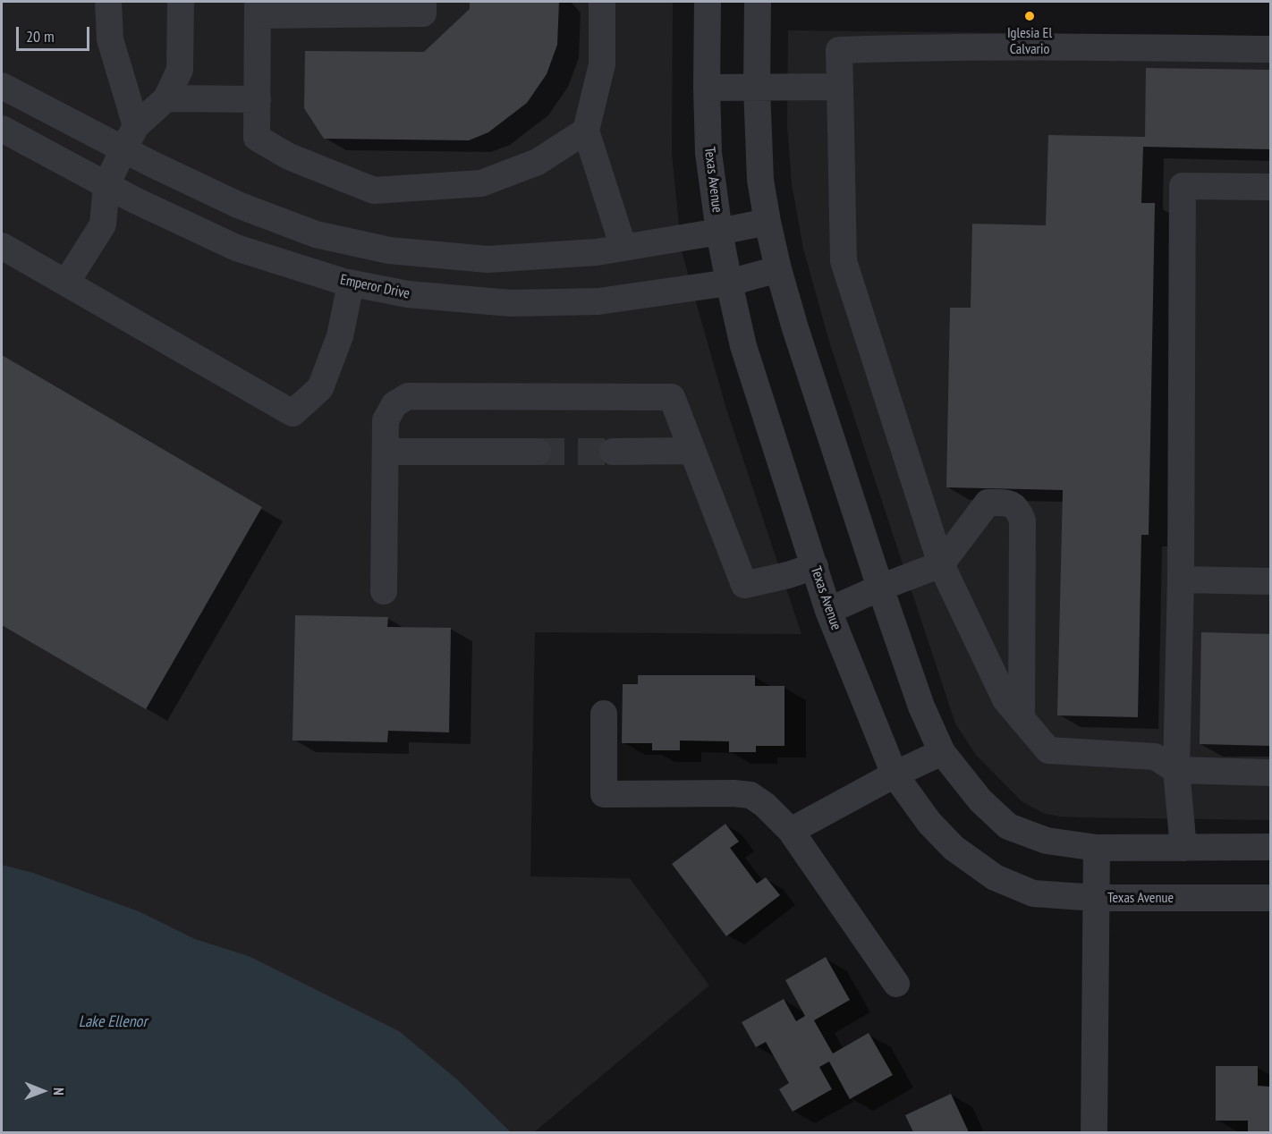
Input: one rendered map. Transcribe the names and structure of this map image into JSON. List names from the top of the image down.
{
  "streets": {
    "street": ["Texas Avenue", "Emperor Drive"]
  },
  "crossings": [
    ["Texas Avenue", "Emperor Drive"]
  ],
  "water": ["Lake Ellenor"],
  "places": ["Iglesia El Calvario"],
  "scale_bar": "20 m",
  "north": "right"
}
